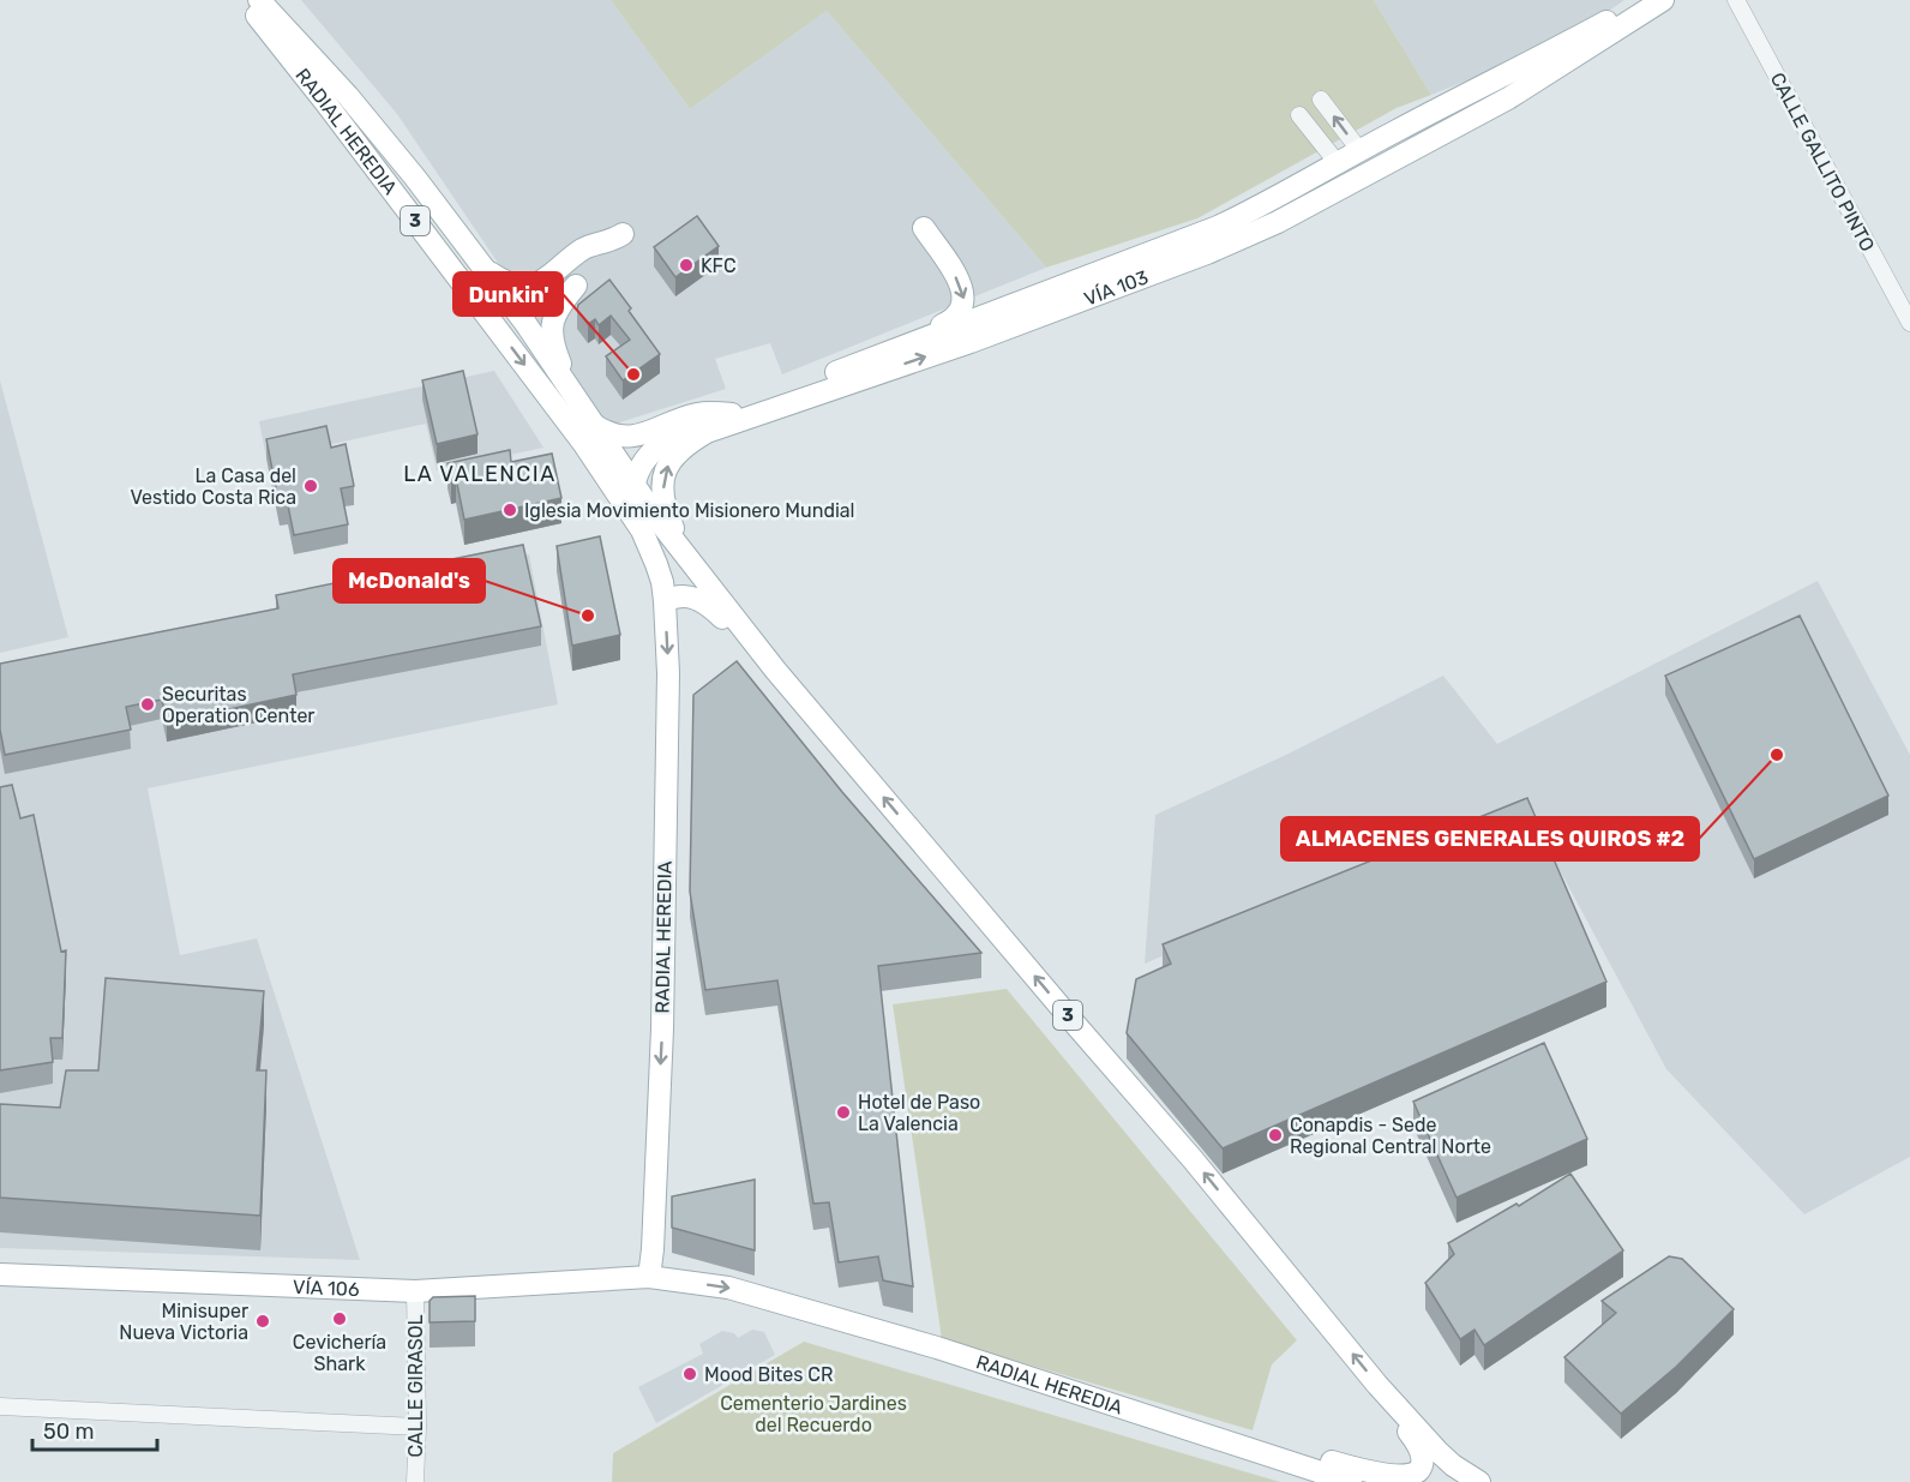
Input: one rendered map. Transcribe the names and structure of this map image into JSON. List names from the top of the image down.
{
  "streets": {
    "main road": [
      "RADIAL HEREDIA",
      "3",
      "VÍA 103",
      "VÍA 106"
    ],
    "street": ["CALLE GALLITO PINTO", "CALLE GIRASOL"]
  },
  "crossings": [
    ["RADIAL HEREDIA", "VÍA 103"],
    ["RADIAL HEREDIA", "VÍA 106"],
    ["VÍA 106", "CALLE GIRASOL"]
  ],
  "districts": ["LA VALENCIA"],
  "parks": ["Cementerio Jardines del Recuerdo"],
  "places": [
    "KFC",
    "Dunkin'",
    "La Casa del Vestido Costa Rica",
    "Iglesia Movimiento Misionero Mundial",
    "McDonald's",
    "Securitas Operation Center",
    "ALMACENES GENERALES QUIROS #2",
    "Hotel de Paso La Valencia",
    "Conapdis - Sede Regional Central Norte",
    "Cevichería Shark",
    "Minisuper Nueva Victoria",
    "Mood Bites CR"
  ],
  "scale_bar": "50 m"
}
